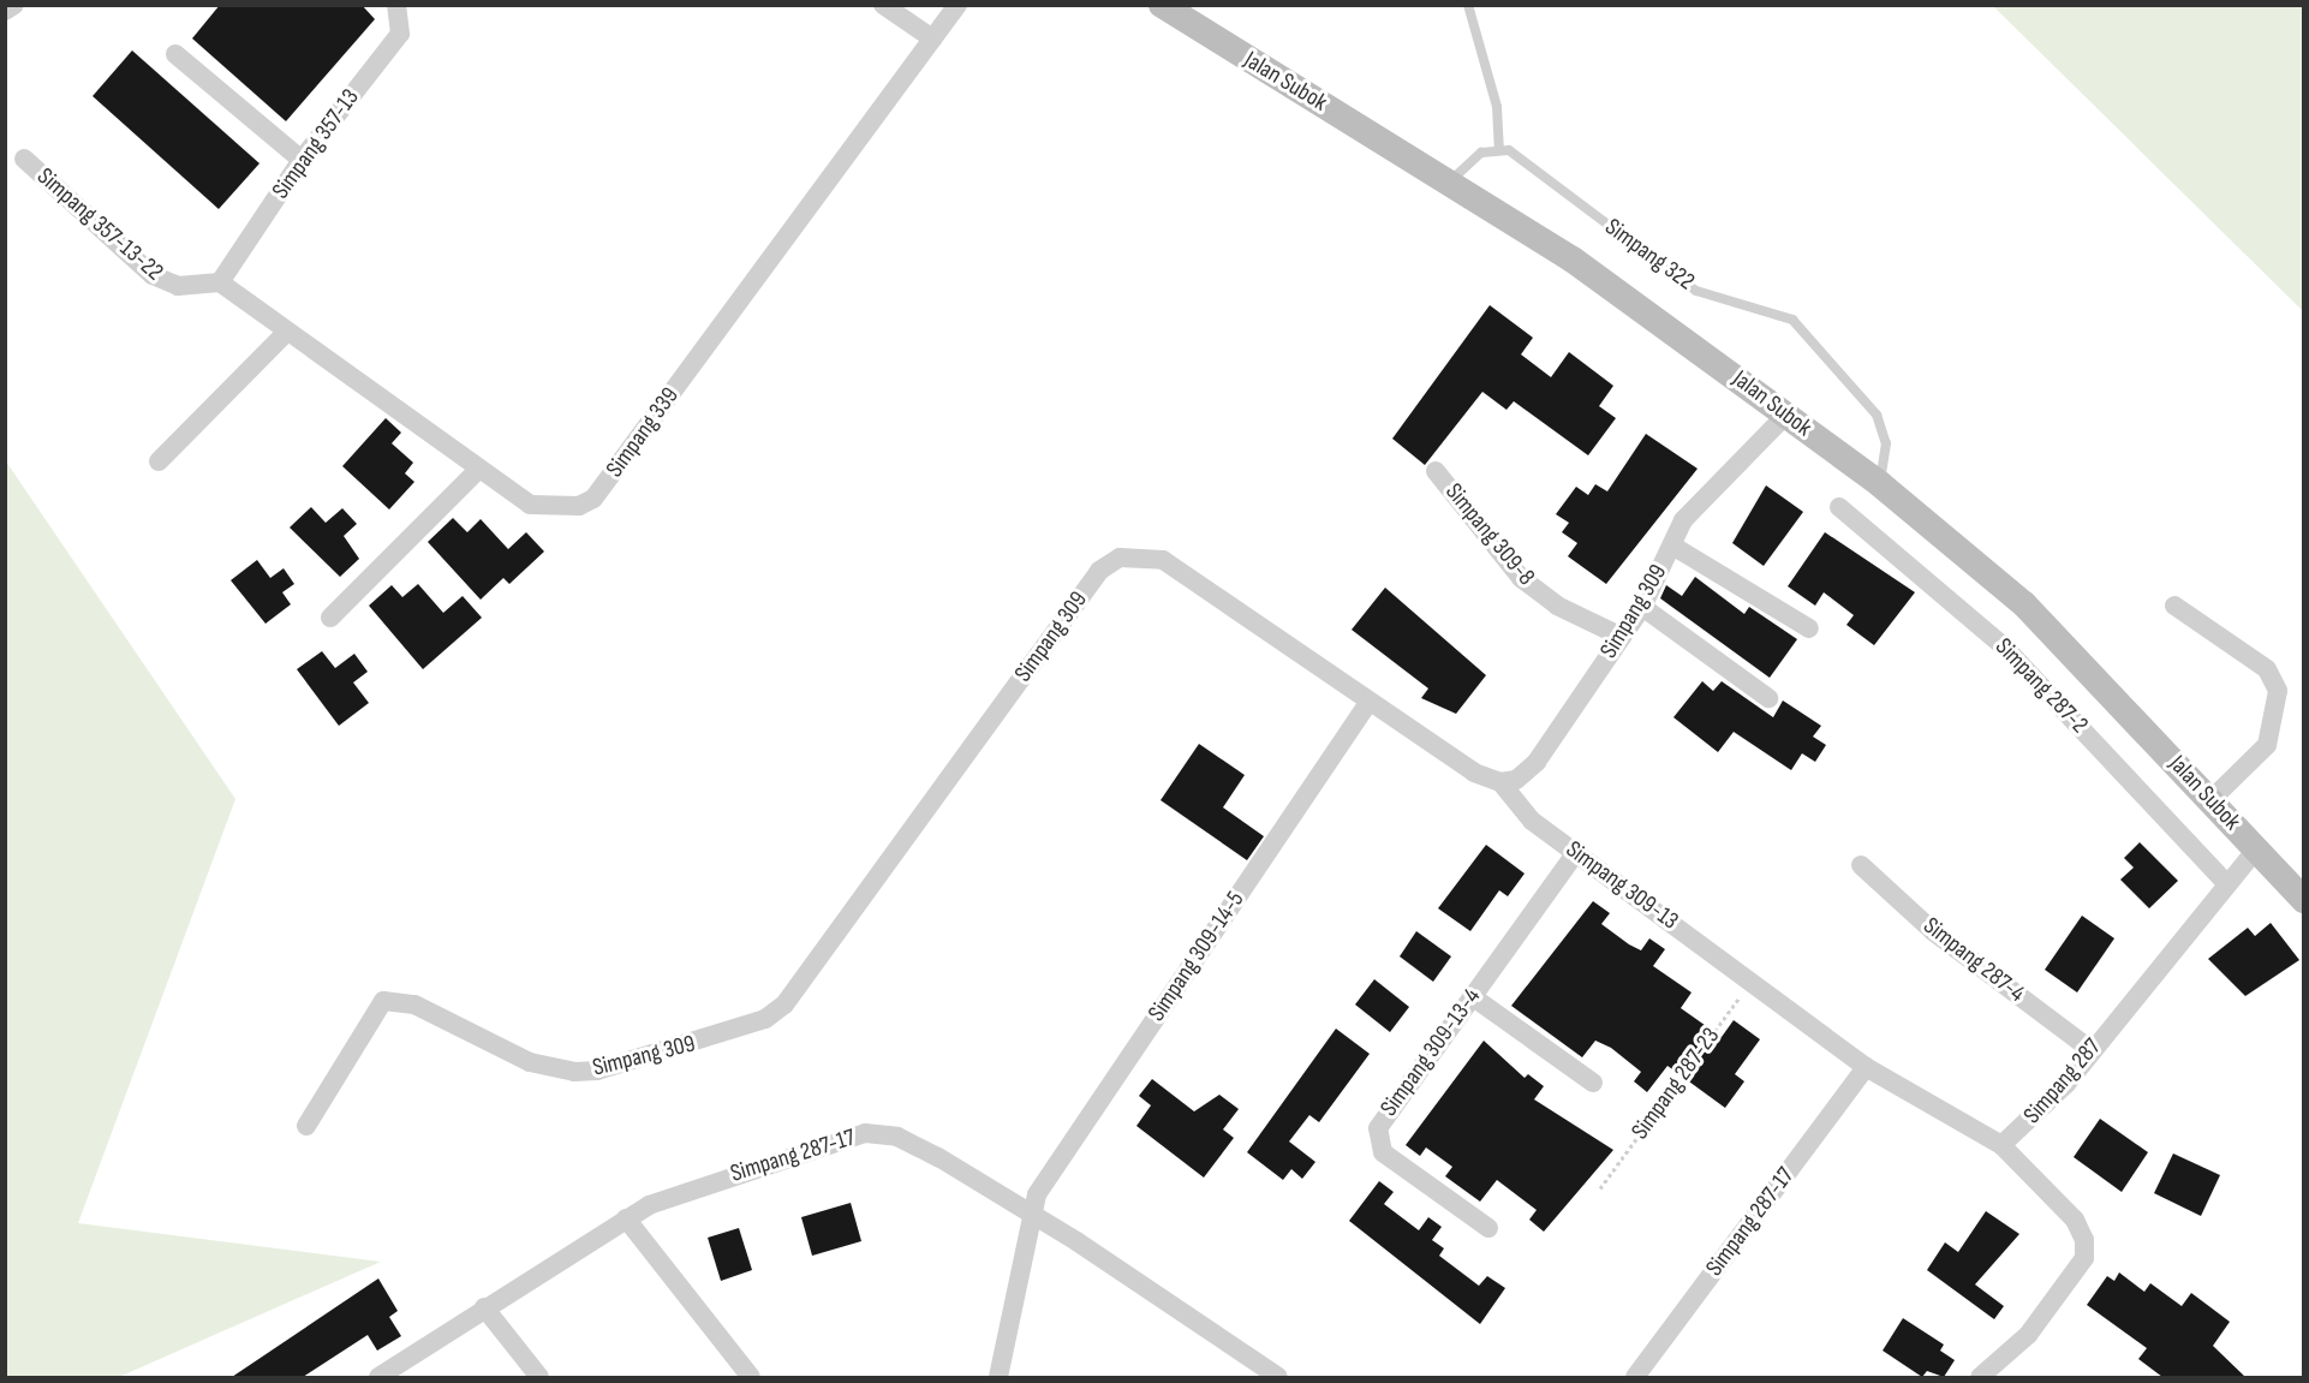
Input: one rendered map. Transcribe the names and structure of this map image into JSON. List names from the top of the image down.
{
  "streets": {
    "main road": ["Jalan Subok"],
    "street": [
      "Simpang 357-13",
      "Simpang 357-13-22",
      "Simpang 339",
      "Simpang 309-8",
      "Simpang 309",
      "Simpang 287-2",
      "Simpang 309-13",
      "Simpang 309-14-5",
      "Simpang 287-4",
      "Simpang 309-13-4",
      "Simpang 287",
      "Simpang 287-17"
    ],
    "lane": ["Simpang 322"],
    "path": ["Simpang 287-23"]
  },
  "crossings": [
    ["Jalan Subok", "Simpang 322"],
    ["Jalan Subok", "Simpang 309"],
    ["Jalan Subok", "Simpang 287"],
    ["Simpang 357-13", "Simpang 357-13-22"],
    ["Simpang 357-13", "Simpang 339"],
    ["Simpang 357-13-22", "Simpang 339"],
    ["Simpang 309-8", "Simpang 309"],
    ["Simpang 309", "Simpang 309-13"],
    ["Simpang 309", "Simpang 309-14-5"],
    ["Simpang 287-2", "Simpang 287"],
    ["Simpang 309-13", "Simpang 309-13-4"],
    ["Simpang 309-13", "Simpang 287-23"],
    ["Simpang 309-14-5", "Simpang 287-17"],
    ["Simpang 287-4", "Simpang 287"]
  ]
}
